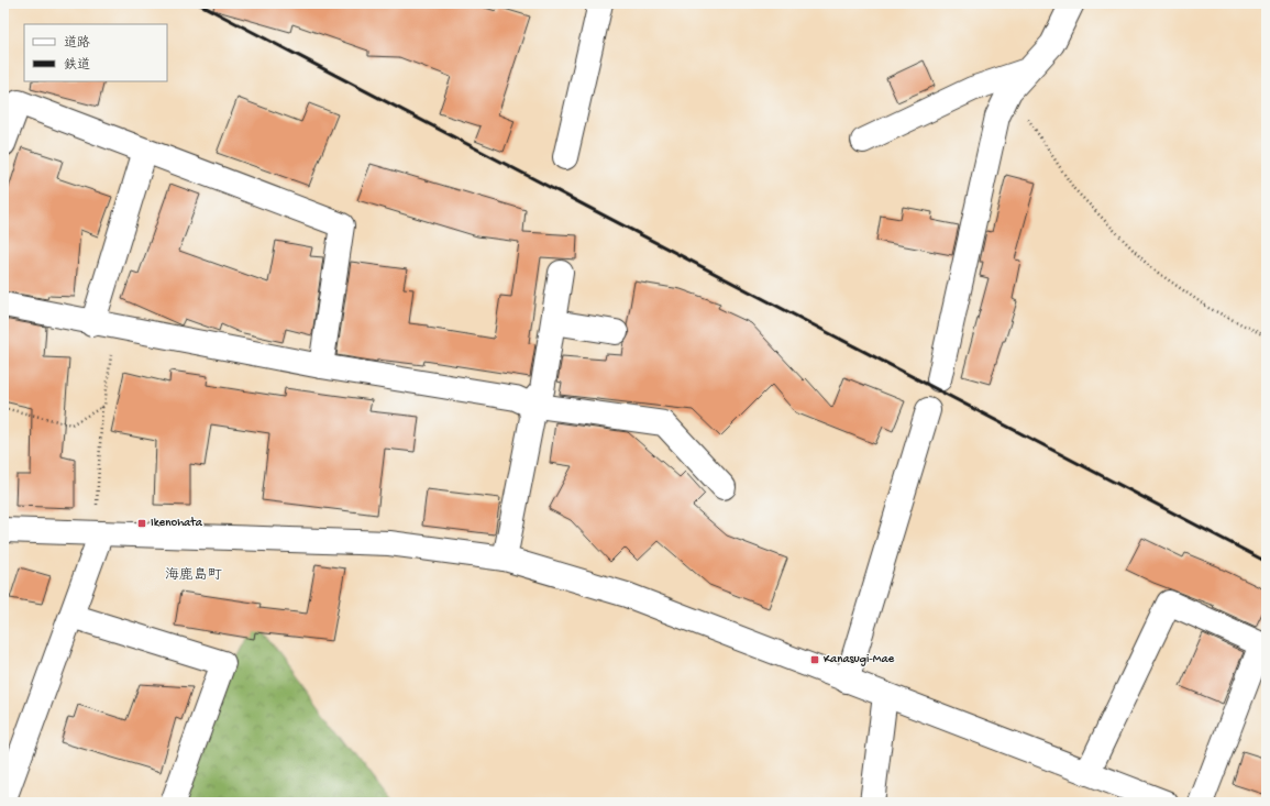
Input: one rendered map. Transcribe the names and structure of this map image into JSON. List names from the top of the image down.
{
  "districts": ["海鹿島町"],
  "places": {
    "transit": ["Ikenohata", "Kanasugi-Mae"]
  },
  "legend": ["道路", "鉄道"]
}
